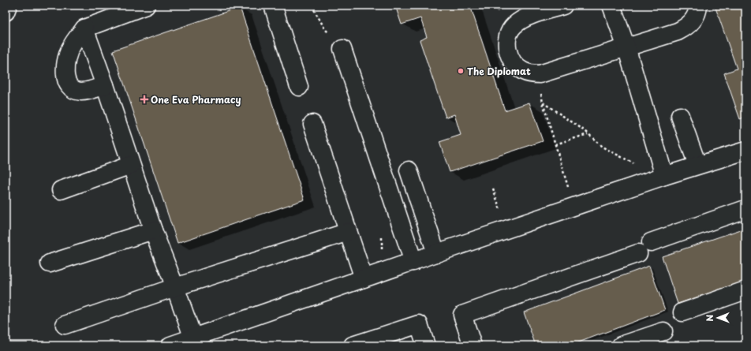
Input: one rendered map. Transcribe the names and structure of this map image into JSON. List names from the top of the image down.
{
  "places": {
    "other": ["The Diplomat"],
    "health": ["One Eva Pharmacy"]
  },
  "north": "left"
}
